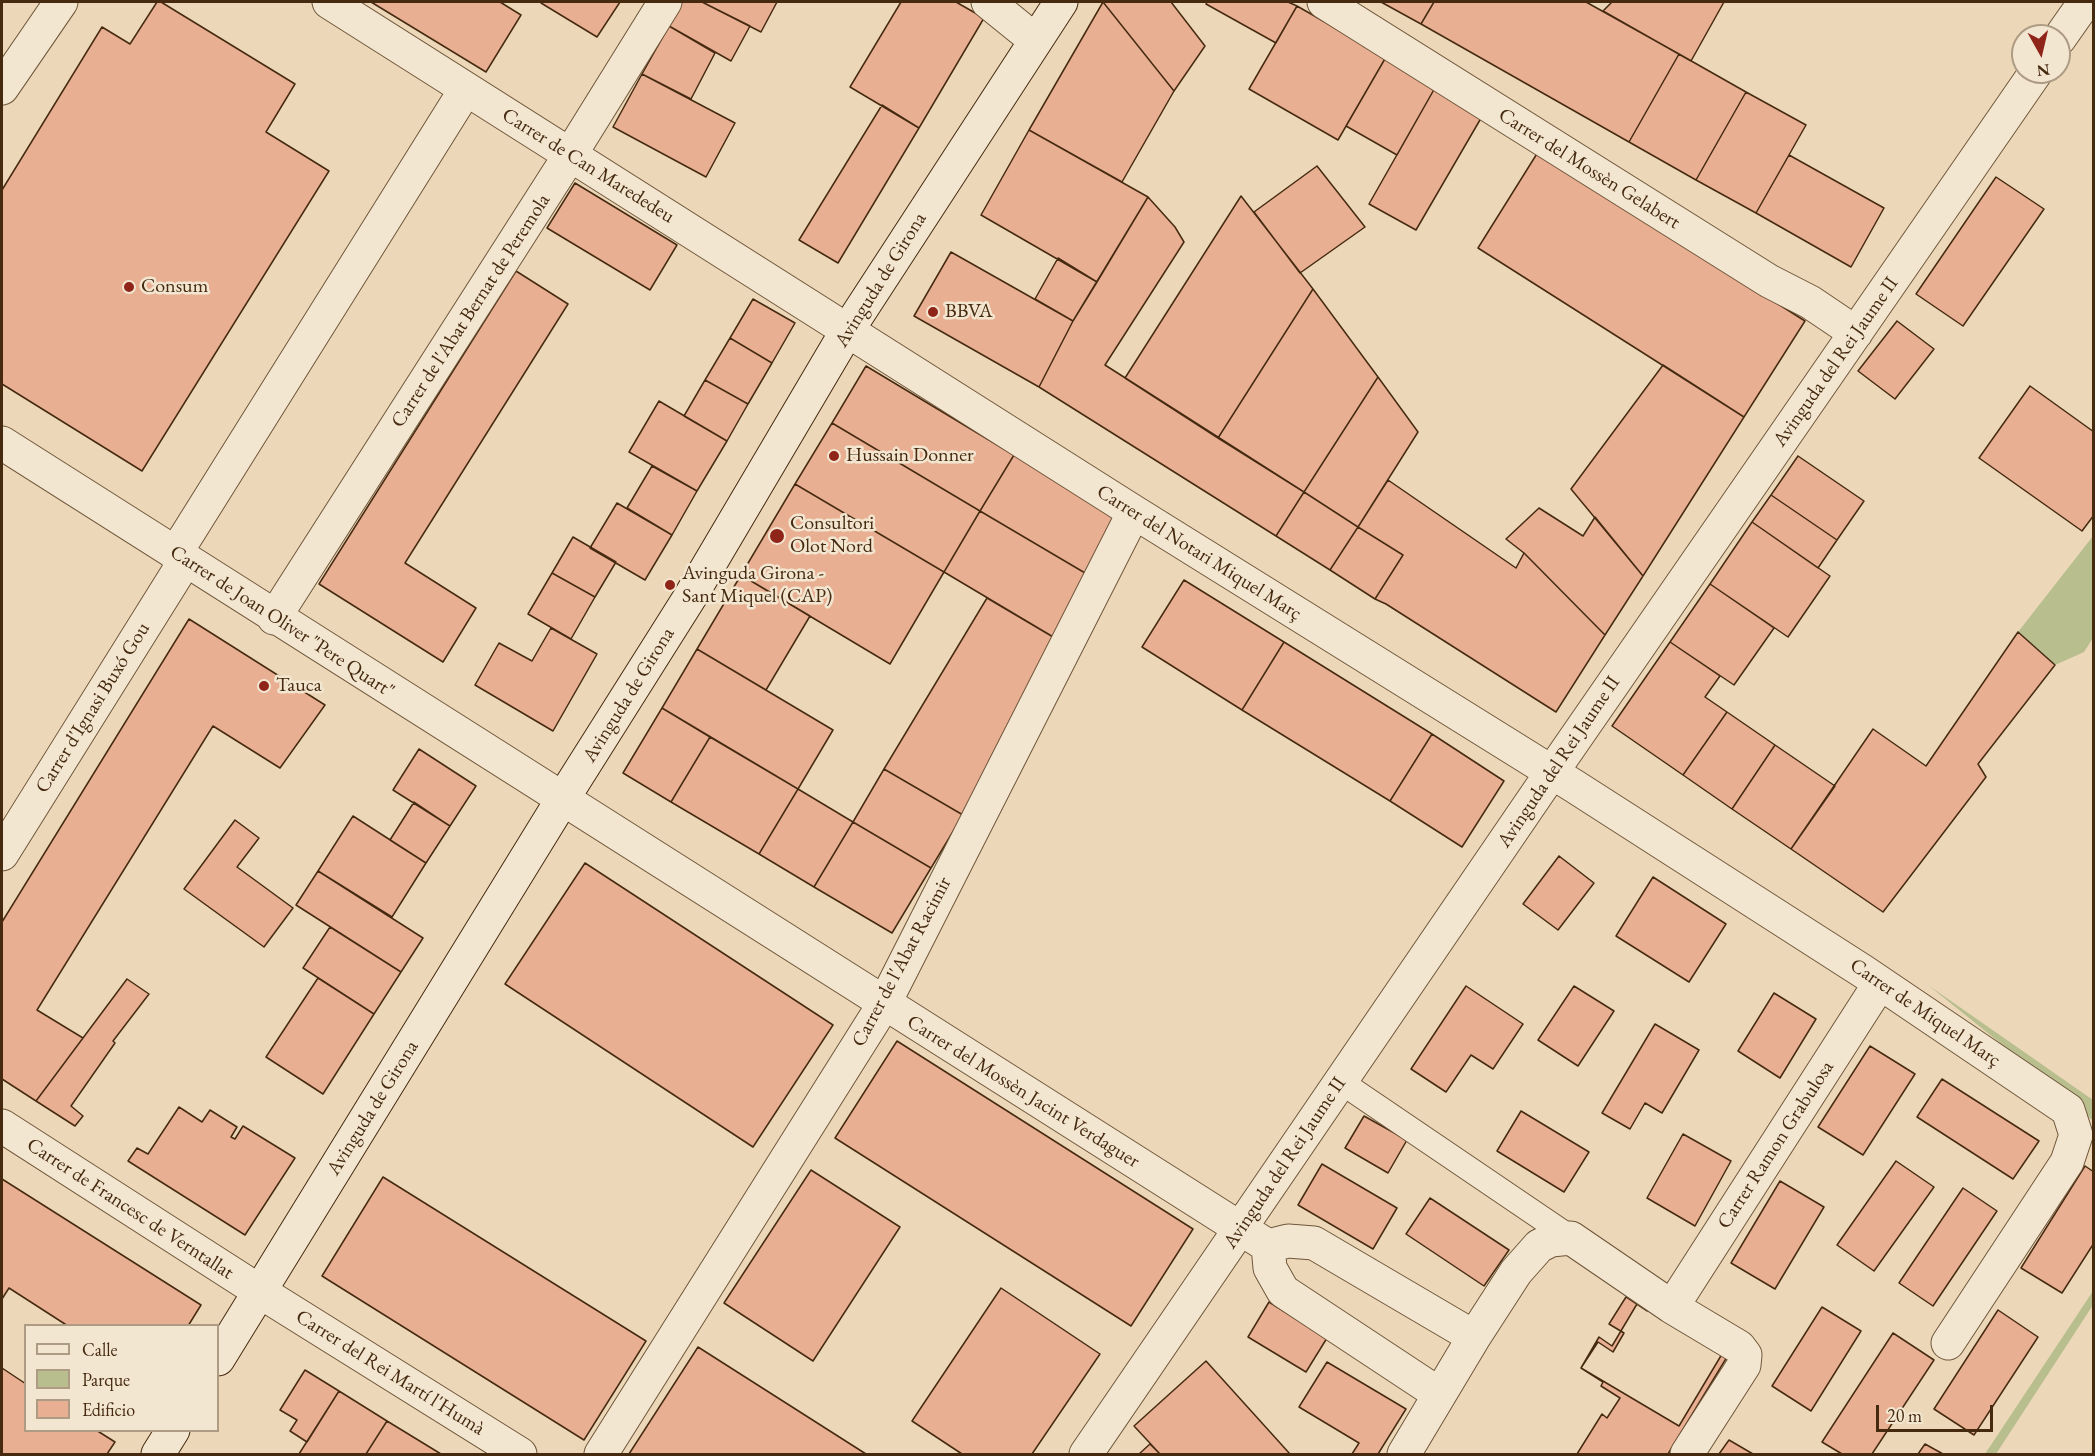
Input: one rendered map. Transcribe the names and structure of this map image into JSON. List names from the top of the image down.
{
  "streets": {
    "street": [
      "Carrer de Can Marededeu",
      "Carrer del Mossèn Gelabert",
      "Avinguda de Girona",
      "Carrer de l'Abat Bernat de Peremola",
      "Avinguda del Rei Jaume II",
      "Carrer del Notari Miquel Març",
      "Carrer de Joan Oliver \"Pere Quart\"",
      "Carrer d'Ignasi Buxó Gou",
      "Carrer de l'Abat Racimir",
      "Carrer de Miquel Març",
      "Carrer del Mossèn Jacint Verdaguer",
      "Carrer Ramon Grabulosa",
      "Carrer de Francesc de Verntallat",
      "Carrer del Rei Martí l'Humà"
    ]
  },
  "crossings": [
    ["Carrer de Can Marededeu", "Avinguda de Girona"],
    ["Carrer de Can Marededeu", "Carrer de l'Abat Bernat de Peremola"],
    ["Carrer de Can Marededeu", "Carrer del Notari Miquel Març"],
    ["Carrer de Can Marededeu", "Carrer d'Ignasi Buxó Gou"],
    ["Carrer del Mossèn Gelabert", "Avinguda del Rei Jaume II"],
    ["Avinguda de Girona", "Carrer del Notari Miquel Març"],
    ["Avinguda de Girona", "Carrer de Joan Oliver \"Pere Quart\""],
    ["Avinguda de Girona", "Carrer del Mossèn Jacint Verdaguer"],
    ["Avinguda de Girona", "Carrer de Francesc de Verntallat"],
    ["Avinguda de Girona", "Carrer del Rei Martí l'Humà"],
    ["Carrer de l'Abat Bernat de Peremola", "Carrer de Joan Oliver \"Pere Quart\""],
    ["Avinguda del Rei Jaume II", "Carrer del Notari Miquel Març"],
    ["Avinguda del Rei Jaume II", "Carrer de Miquel Març"],
    ["Avinguda del Rei Jaume II", "Carrer del Mossèn Jacint Verdaguer"],
    ["Carrer del Notari Miquel Març", "Carrer de l'Abat Racimir"],
    ["Carrer del Notari Miquel Març", "Carrer de Miquel Març"],
    ["Carrer de Joan Oliver \"Pere Quart\"", "Carrer d'Ignasi Buxó Gou"],
    ["Carrer de Joan Oliver \"Pere Quart\"", "Carrer del Mossèn Jacint Verdaguer"],
    ["Carrer de l'Abat Racimir", "Carrer del Mossèn Jacint Verdaguer"],
    ["Carrer de Miquel Març", "Carrer Ramon Grabulosa"],
    ["Carrer de Francesc de Verntallat", "Carrer del Rei Martí l'Humà"]
  ],
  "places": [
    "Consum",
    "BBVA",
    "Hussain Donner",
    "Consultori Olot Nord",
    "Avinguda Girona - Sant Miquel (CAP)",
    "Tauca"
  ],
  "legend": ["Calle", "Parque", "Edificio"],
  "scale_bar": "20 m",
  "north": "bottom"
}
